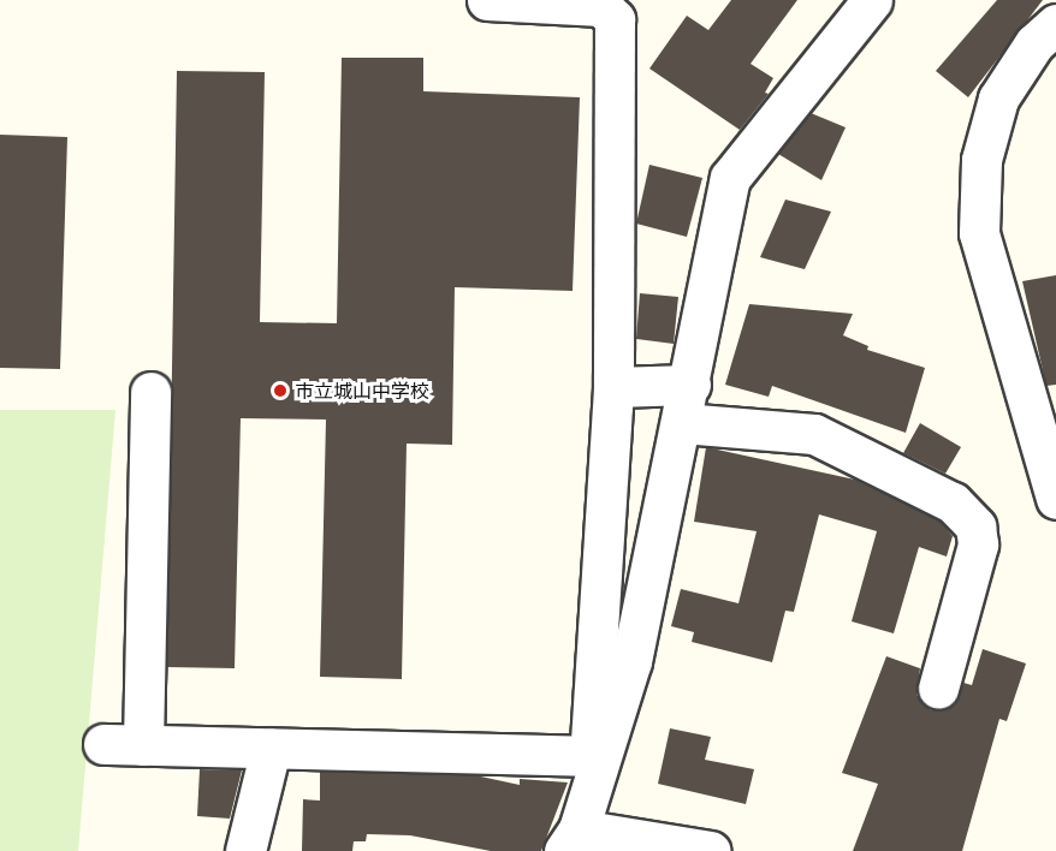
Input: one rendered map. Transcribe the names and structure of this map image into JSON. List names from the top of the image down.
{
  "places": ["市立城山中学校"]
}
